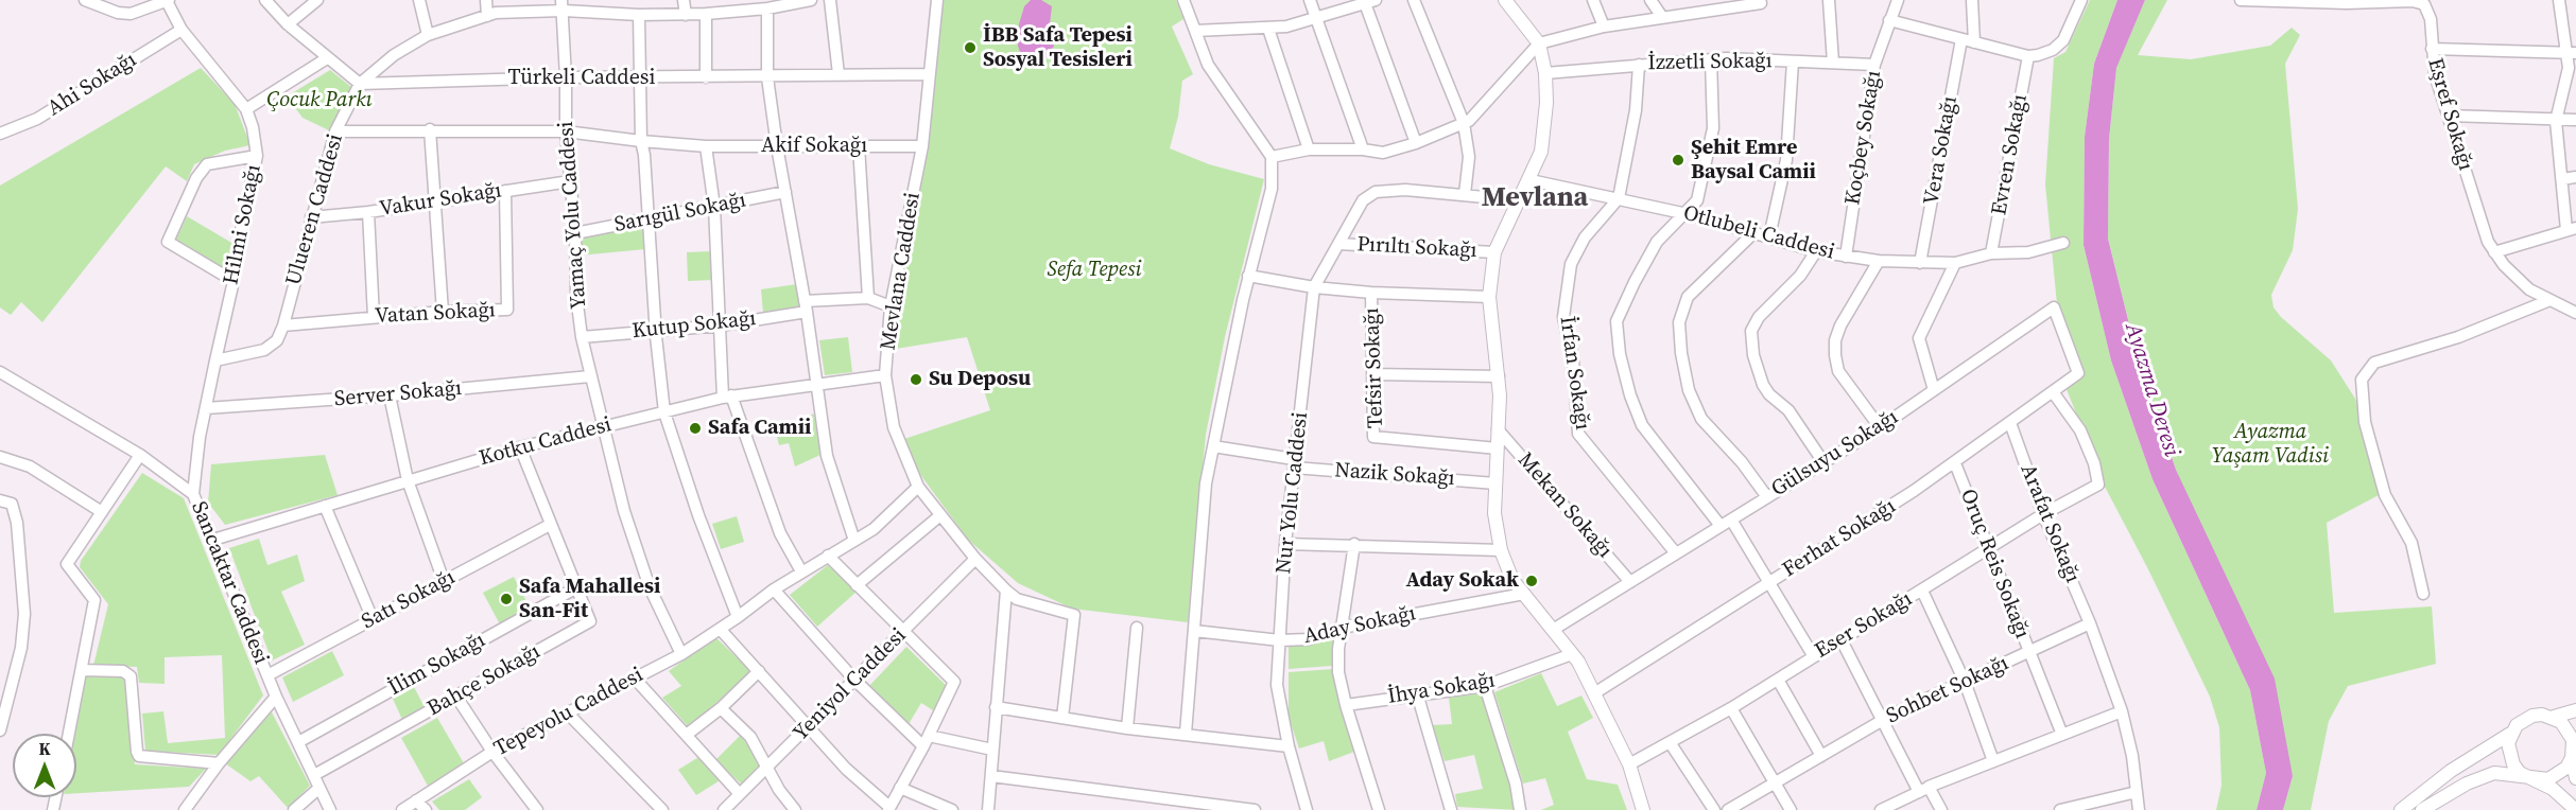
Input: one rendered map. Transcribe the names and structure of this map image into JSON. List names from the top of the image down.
{
  "streets": {
    "street": [
      "İzzetli Sokağı",
      "Türkeli Caddesi",
      "Ahi Sokağı",
      "Eşref Sokağı",
      "Koçbey Sokağı",
      "Akif Sokağı",
      "Vera Sokağı",
      "Evren Sokağı",
      "Vakur Sokağı",
      "Ulueren Caddesi",
      "Sarıgül Sokağı",
      "Yamaç Yolu Caddesi",
      "Hilmi Sokağı",
      "Otlubeli Caddesi",
      "Pırıltı Sokağı",
      "Mevlana Caddesi",
      "Vatan Sokağı",
      "Kutup Sokağı",
      "Tefsir Sokağı",
      "İrfan Sokağı",
      "Server Sokağı",
      "Kotku Caddesi",
      "Gülsuyu Sokağı",
      "Nazik Sokağı",
      "Nur Yolu Caddesi",
      "Mekan Sokağı",
      "Arafat Sokağı",
      "Ferhat Sokağı",
      "Oruç Reis Sokağı",
      "Sancaktar Caddesi",
      "Satı Sokağı",
      "Aday Sokağı",
      "Eser Sokağı",
      "İlim Sokağı",
      "Bahçe Sokağı",
      "Yeniyol Caddesi",
      "İhya Sokağı",
      "Sohbet Sokağı",
      "Tepeyolu Caddesi"
    ]
  },
  "crossings": [
    ["İzzetli Sokağı", "Koçbey Sokağı"],
    ["İzzetli Sokağı", "İrfan Sokağı"],
    ["Türkeli Caddesi", "Ulueren Caddesi"],
    ["Türkeli Caddesi", "Yamaç Yolu Caddesi"],
    ["Türkeli Caddesi", "Mevlana Caddesi"],
    ["Ahi Sokağı", "Hilmi Sokağı"],
    ["Koçbey Sokağı", "Otlubeli Caddesi"],
    ["Akif Sokağı", "Ulueren Caddesi"],
    ["Akif Sokağı", "Yamaç Yolu Caddesi"],
    ["Akif Sokağı", "Mevlana Caddesi"],
    ["Vera Sokağı", "Otlubeli Caddesi"],
    ["Evren Sokağı", "Otlubeli Caddesi"],
    ["Vakur Sokağı", "Ulueren Caddesi"],
    ["Vakur Sokağı", "Yamaç Yolu Caddesi"],
    ["Vakur Sokağı", "Vatan Sokağı"],
    ["Ulueren Caddesi", "Yamaç Yolu Caddesi"],
    ["Ulueren Caddesi", "Hilmi Sokağı"],
    ["Ulueren Caddesi", "Vatan Sokağı"],
    ["Sarıgül Sokağı", "Yamaç Yolu Caddesi"],
    ["Yamaç Yolu Caddesi", "Kutup Sokağı"],
    ["Yamaç Yolu Caddesi", "Server Sokağı"],
    ["Yamaç Yolu Caddesi", "Kotku Caddesi"],
    ["Yamaç Yolu Caddesi", "Tepeyolu Caddesi"],
    ["Otlubeli Caddesi", "İrfan Sokağı"],
    ["Pırıltı Sokağı", "Nur Yolu Caddesi"],
    ["Mevlana Caddesi", "Kutup Sokağı"],
    ["Mevlana Caddesi", "Kotku Caddesi"],
    ["Mevlana Caddesi", "Yeniyol Caddesi"],
    ["Mevlana Caddesi", "Tepeyolu Caddesi"],
    ["İrfan Sokağı", "Gülsuyu Sokağı"],
    ["Kotku Caddesi", "Sancaktar Caddesi"],
    ["Kotku Caddesi", "Bahçe Sokağı"],
    ["Gülsuyu Sokağı", "Mekan Sokağı"],
    ["Gülsuyu Sokağı", "Ferhat Sokağı"],
    ["Nazik Sokağı", "Nur Yolu Caddesi"],
    ["Nur Yolu Caddesi", "Aday Sokağı"],
    ["Arafat Sokağı", "Ferhat Sokağı"],
    ["Arafat Sokağı", "Eser Sokağı"],
    ["Arafat Sokağı", "Sohbet Sokağı"],
    ["Ferhat Sokağı", "Oruç Reis Sokağı"],
    ["Ferhat Sokağı", "Eser Sokağı"],
    ["Oruç Reis Sokağı", "Eser Sokağı"],
    ["Oruç Reis Sokağı", "Sohbet Sokağı"],
    ["Sancaktar Caddesi", "Satı Sokağı"],
    ["Sancaktar Caddesi", "İlim Sokağı"],
    ["Sancaktar Caddesi", "Bahçe Sokağı"],
    ["Satı Sokağı", "Bahçe Sokağı"],
    ["İlim Sokağı", "Bahçe Sokağı"]
  ],
  "districts": ["Mevlana"],
  "water": ["Ayazma Deresi"],
  "parks": ["Çocuk Parkı", "Sefa Tepesi", "Ayazma Yaşam Vadisi"],
  "places": [
    "İBB Safa Tepesi Sosyal Tesisleri",
    "Şehit Emre Baysal Camii",
    "Su Deposu",
    "Safa Camii",
    "Aday Sokak",
    "Safa Mahallesi San-Fit"
  ],
  "north": "top"
}
